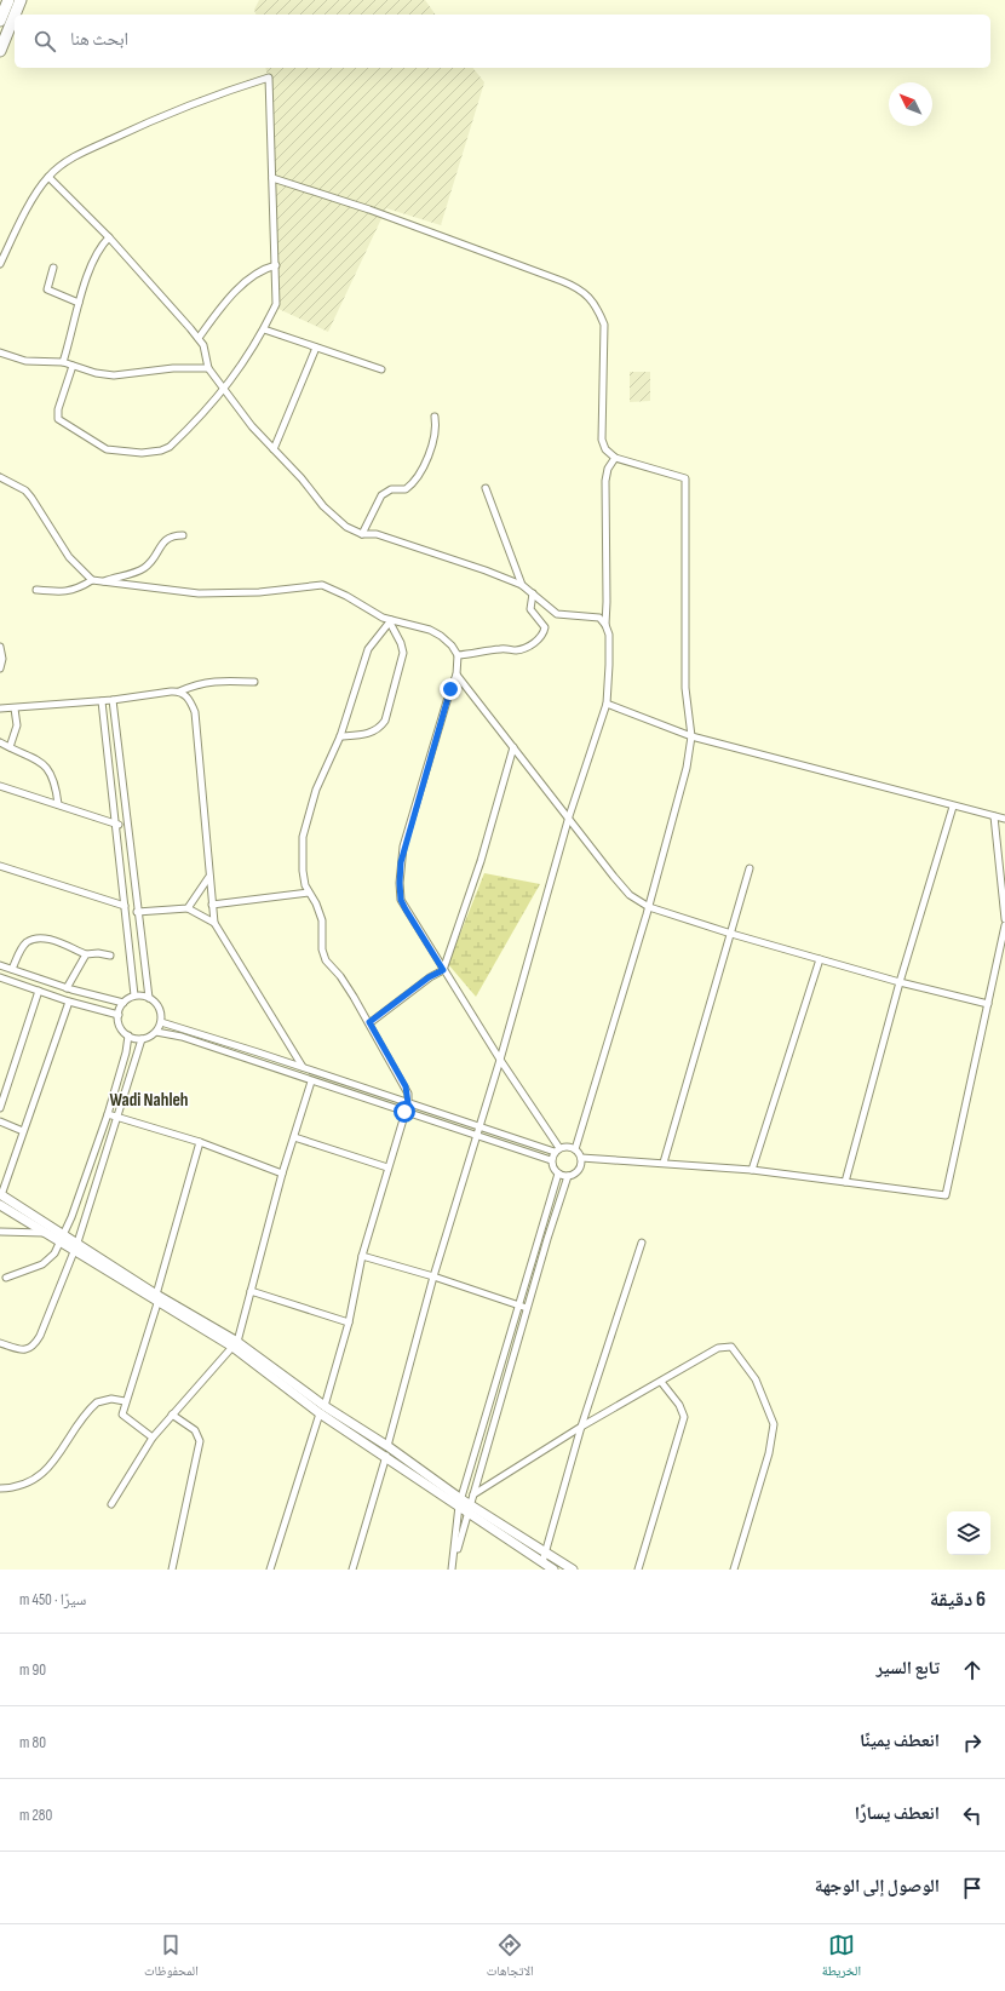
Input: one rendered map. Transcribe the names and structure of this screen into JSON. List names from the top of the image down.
{
  "districts": ["Wadi Nahleh"],
  "north": "top left",
  "page": {
    "search": "ابحث هنا",
    "heading": ["6 دقيقة", "سيرًا · 450 m"],
    "list": [
      ["تابع السير", "90 m"],
      ["انعطف يمينًا", "80 m"],
      ["انعطف يسارًا", "280 m"],
      "الوصول إلى الوجهة"
    ],
    "nav": ["الخريطة", "الاتجاهات", "المحفوظات"]
  }
}
